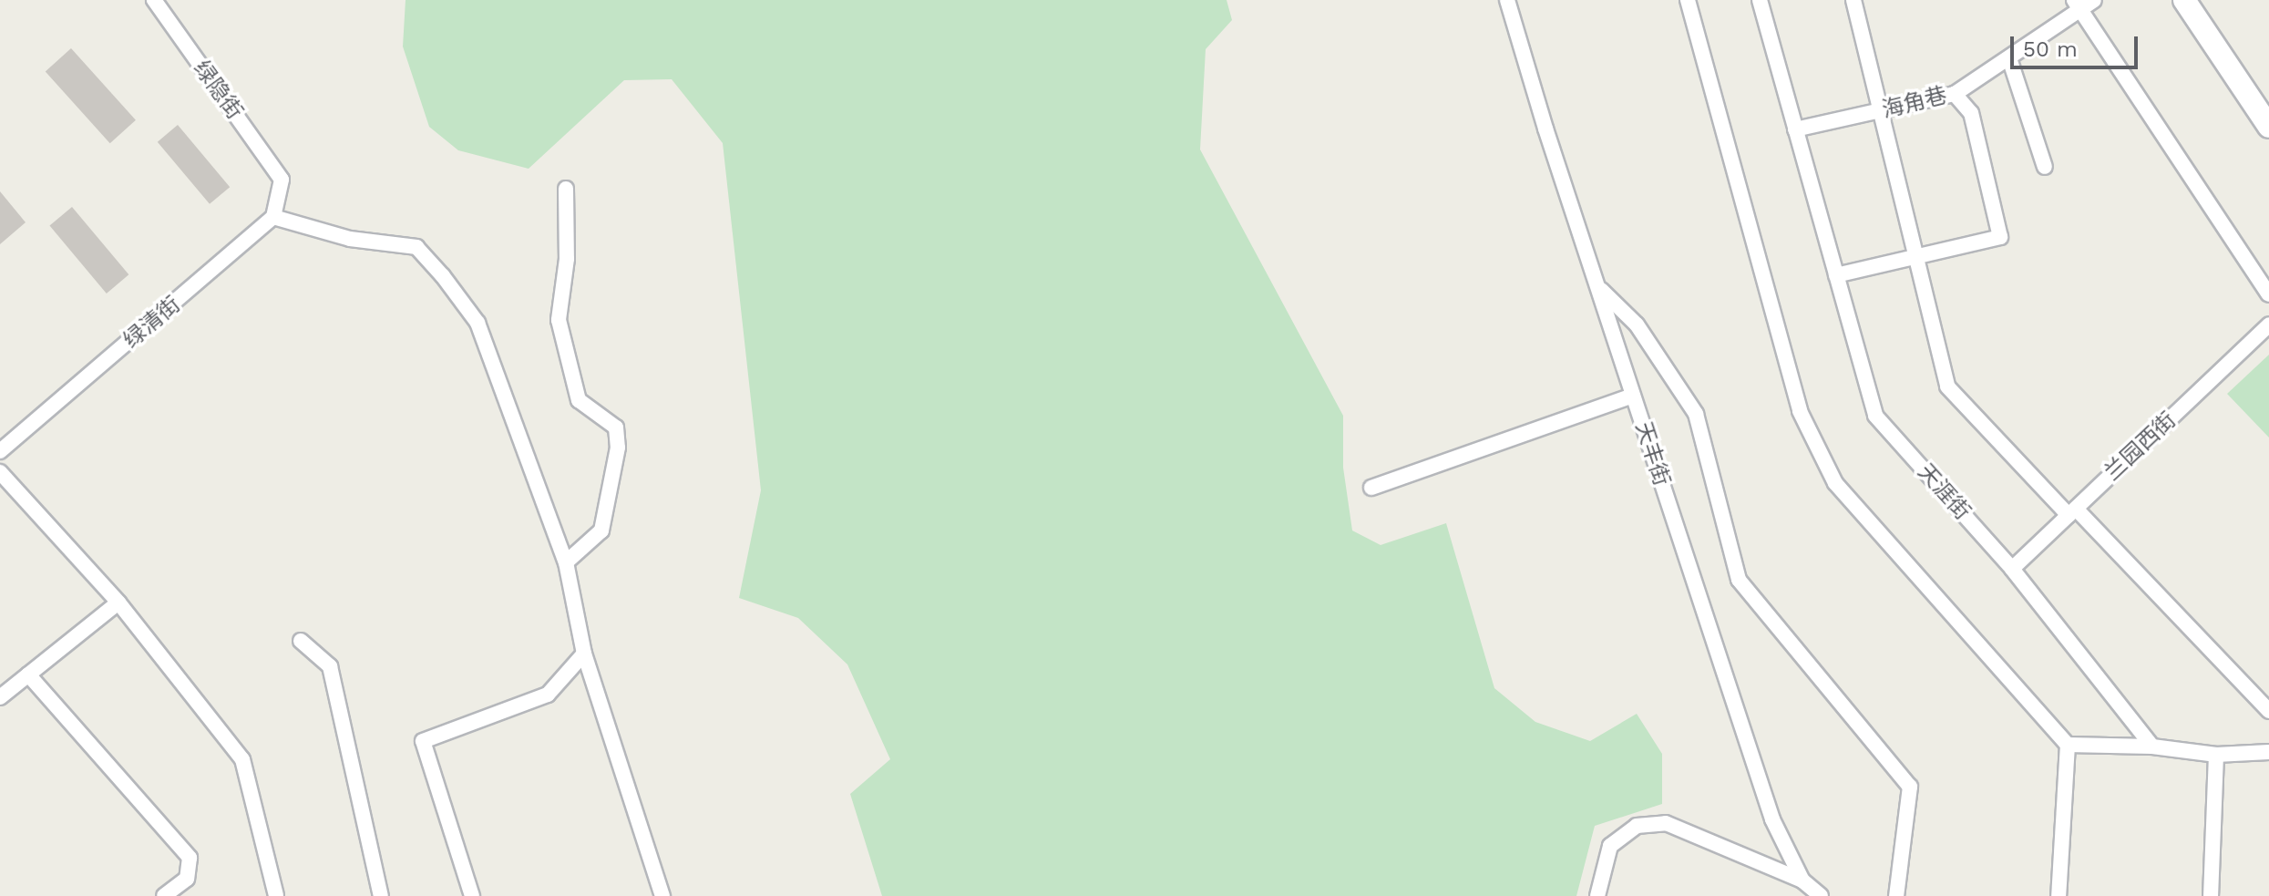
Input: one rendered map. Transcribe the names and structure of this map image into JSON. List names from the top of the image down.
{
  "streets": {
    "street": [
      "绿隐街",
      "海角巷",
      "绿清街",
      "兰园西街",
      "天丰街",
      "天涯街"
    ]
  },
  "crossings": [
    ["绿隐街", "绿清街"],
    ["海角巷", "天涯街"],
    ["兰园西街", "天涯街"]
  ],
  "scale_bar": "50 m"
}
